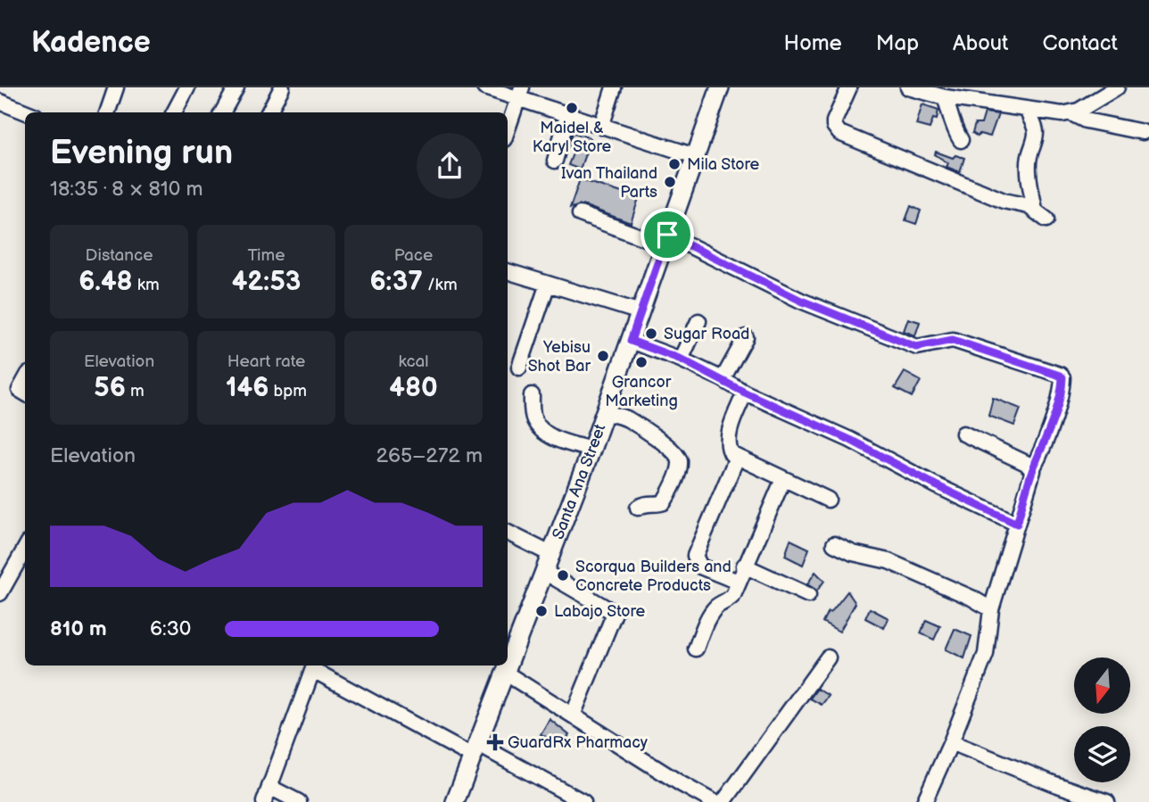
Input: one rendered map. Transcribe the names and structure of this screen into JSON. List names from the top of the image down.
{
  "streets": {
    "main road": ["Santa Ana Street"]
  },
  "places": {
    "other": [
      "Maidel & Karyl Store",
      "Mila Store",
      "Ivan Thailand Parts",
      "Sugar Road",
      "Yebisu Shot Bar",
      "Grancor Marketing",
      "Scorqua Builders and Concrete Products",
      "Labajo Store"
    ],
    "health": ["GuardRx Pharmacy"]
  },
  "north": "bottom",
  "page": {
    "header": "Kadence",
    "nav": [
      "Home",
      "Map",
      "About",
      "Contact"
    ],
    "heading": ["Evening run", "18:35 · 8 × 810 m"],
    "stats": [
      ["Distance", "6.48 km"],
      ["Time", "42:53"],
      ["Pace", "6:37 /km"],
      ["Elevation", "56 m"],
      ["Heart rate", "146 bpm"],
      ["kcal", "480"]
    ],
    "chart": ["Elevation", "265–272 m"],
    "list": [
      {
        "name": "810 m",
        "note": "6:30"
      }
    ]
  }
}
